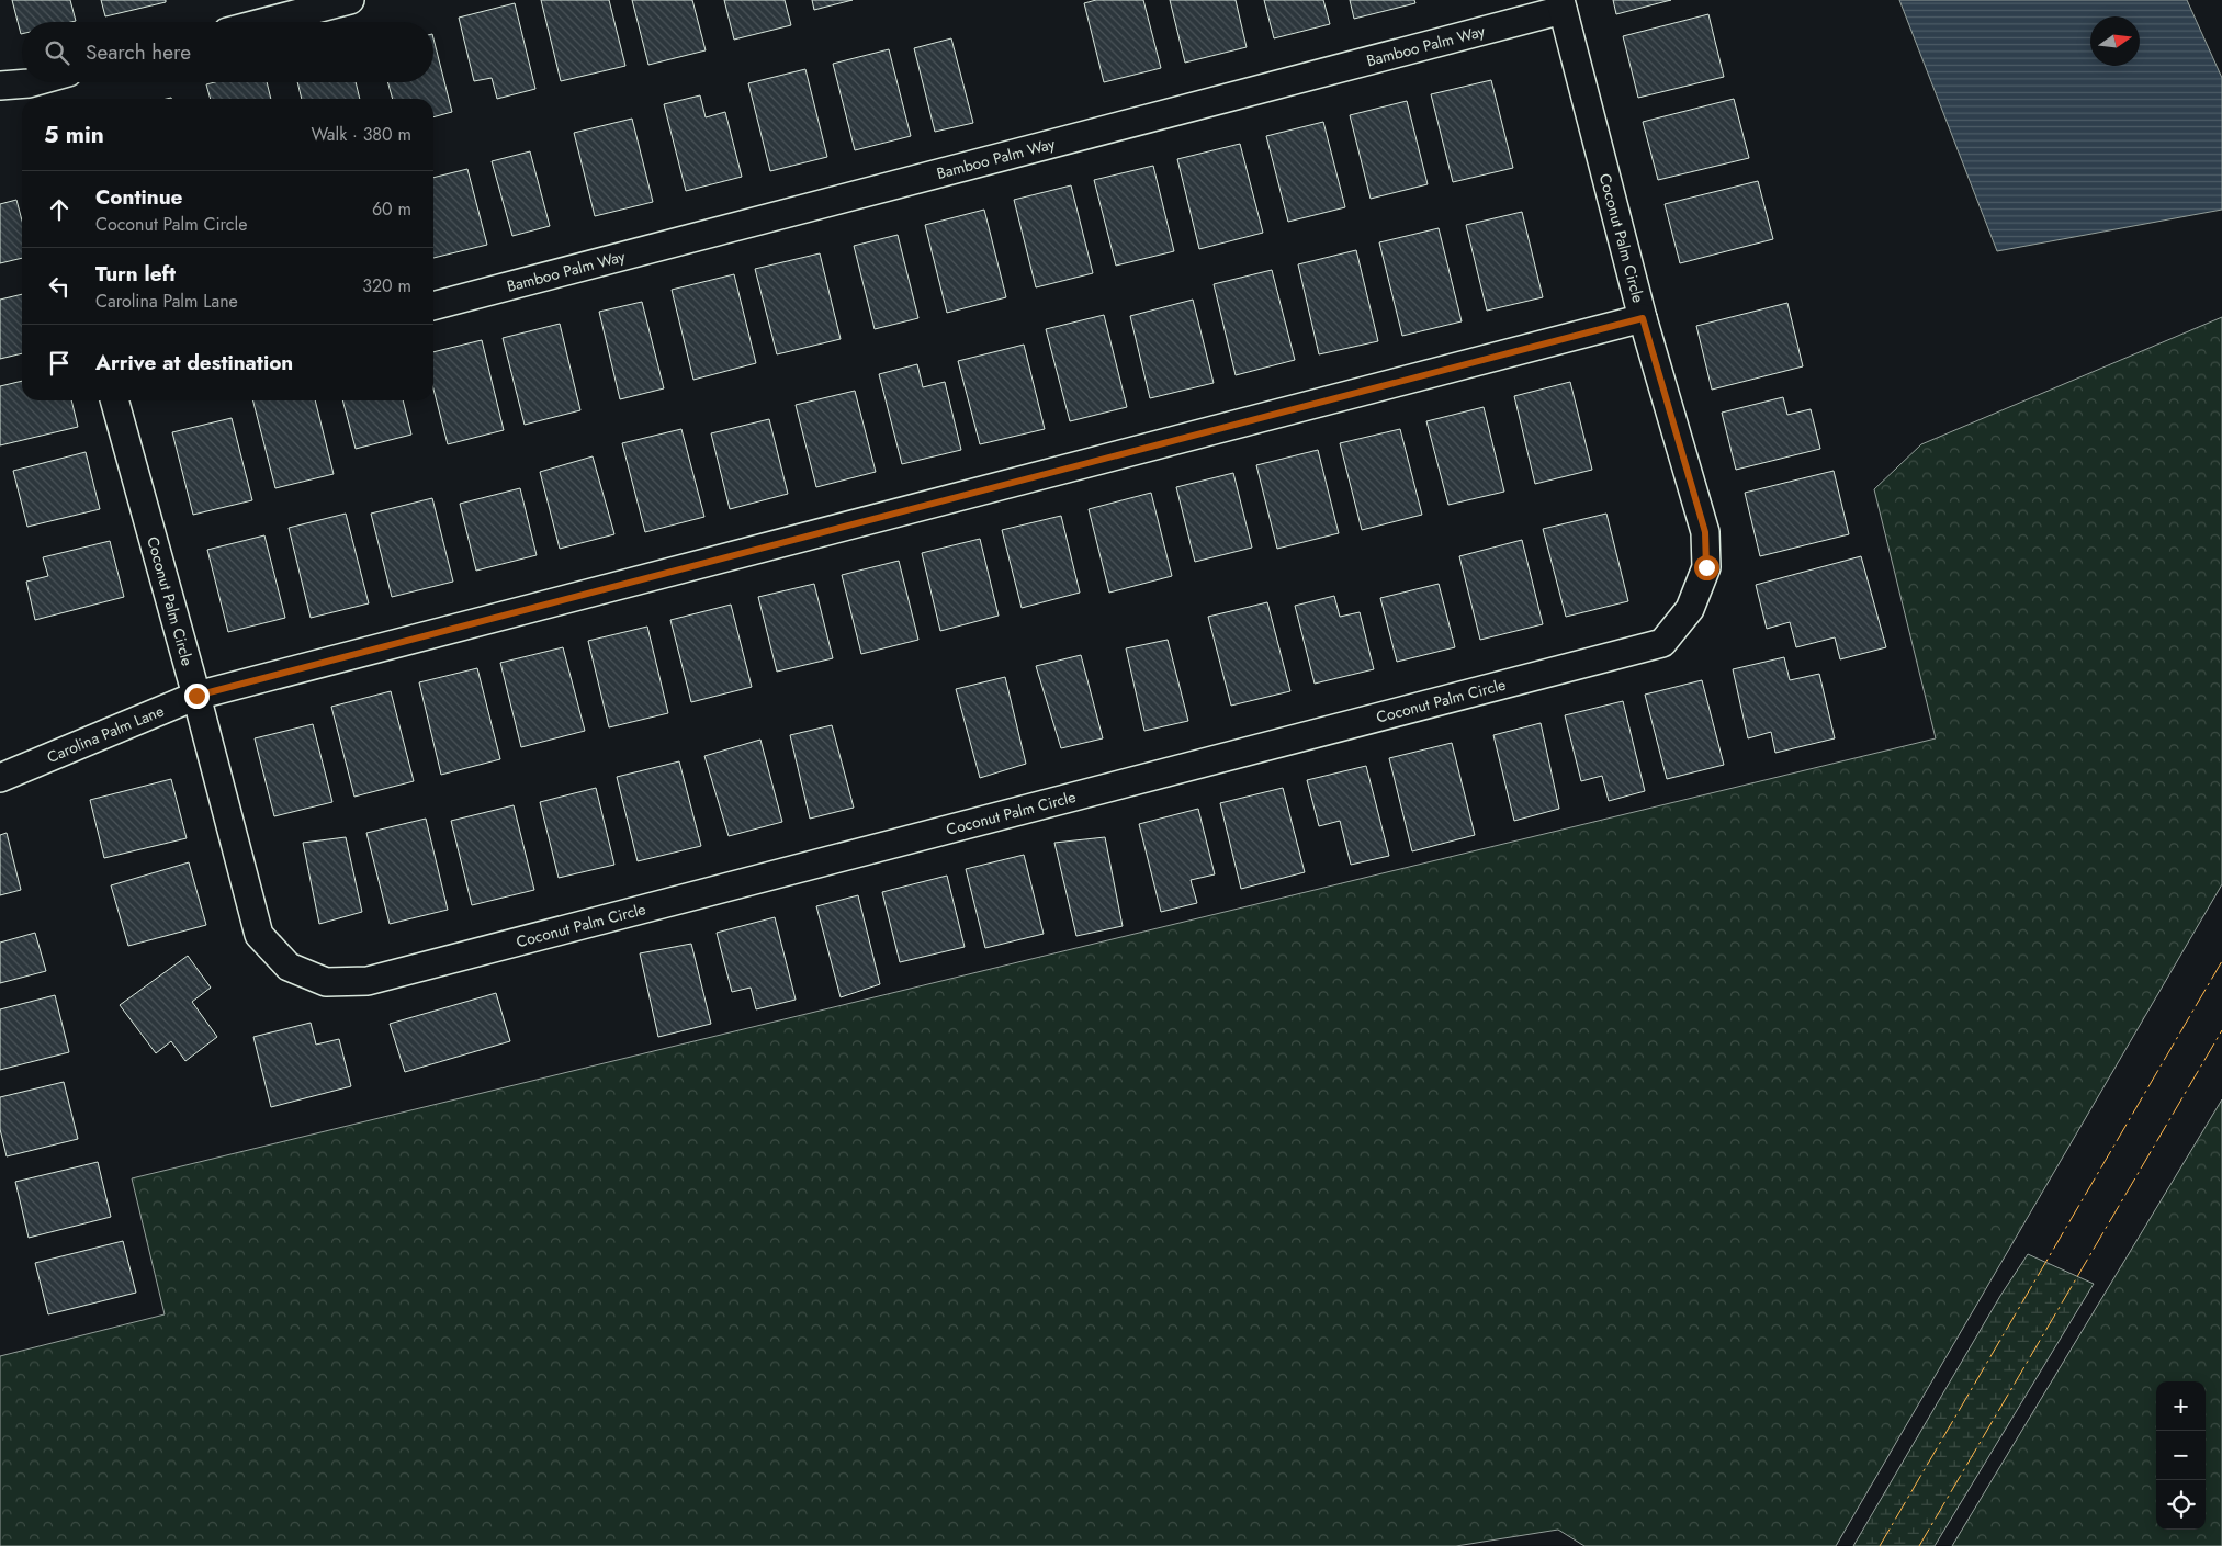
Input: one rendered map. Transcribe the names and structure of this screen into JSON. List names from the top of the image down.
{
  "streets": {
    "street": ["Bamboo Palm Way", "Coconut Palm Circle", "Carolina Palm Lane"]
  },
  "crossings": [
    ["Bamboo Palm Way", "Coconut Palm Circle"],
    ["Coconut Palm Circle", "Carolina Palm Lane"]
  ],
  "north": "right",
  "page": {
    "search": "Search here",
    "heading": ["5 min", "Walk · 380 m"],
    "list": [
      ["Continue", "Coconut Palm Circle", "60 m"],
      ["Turn left", "Carolina Palm Lane", "320 m"],
      "Arrive at destination"
    ],
    "map_buttons": ["+", "−"]
  }
}
